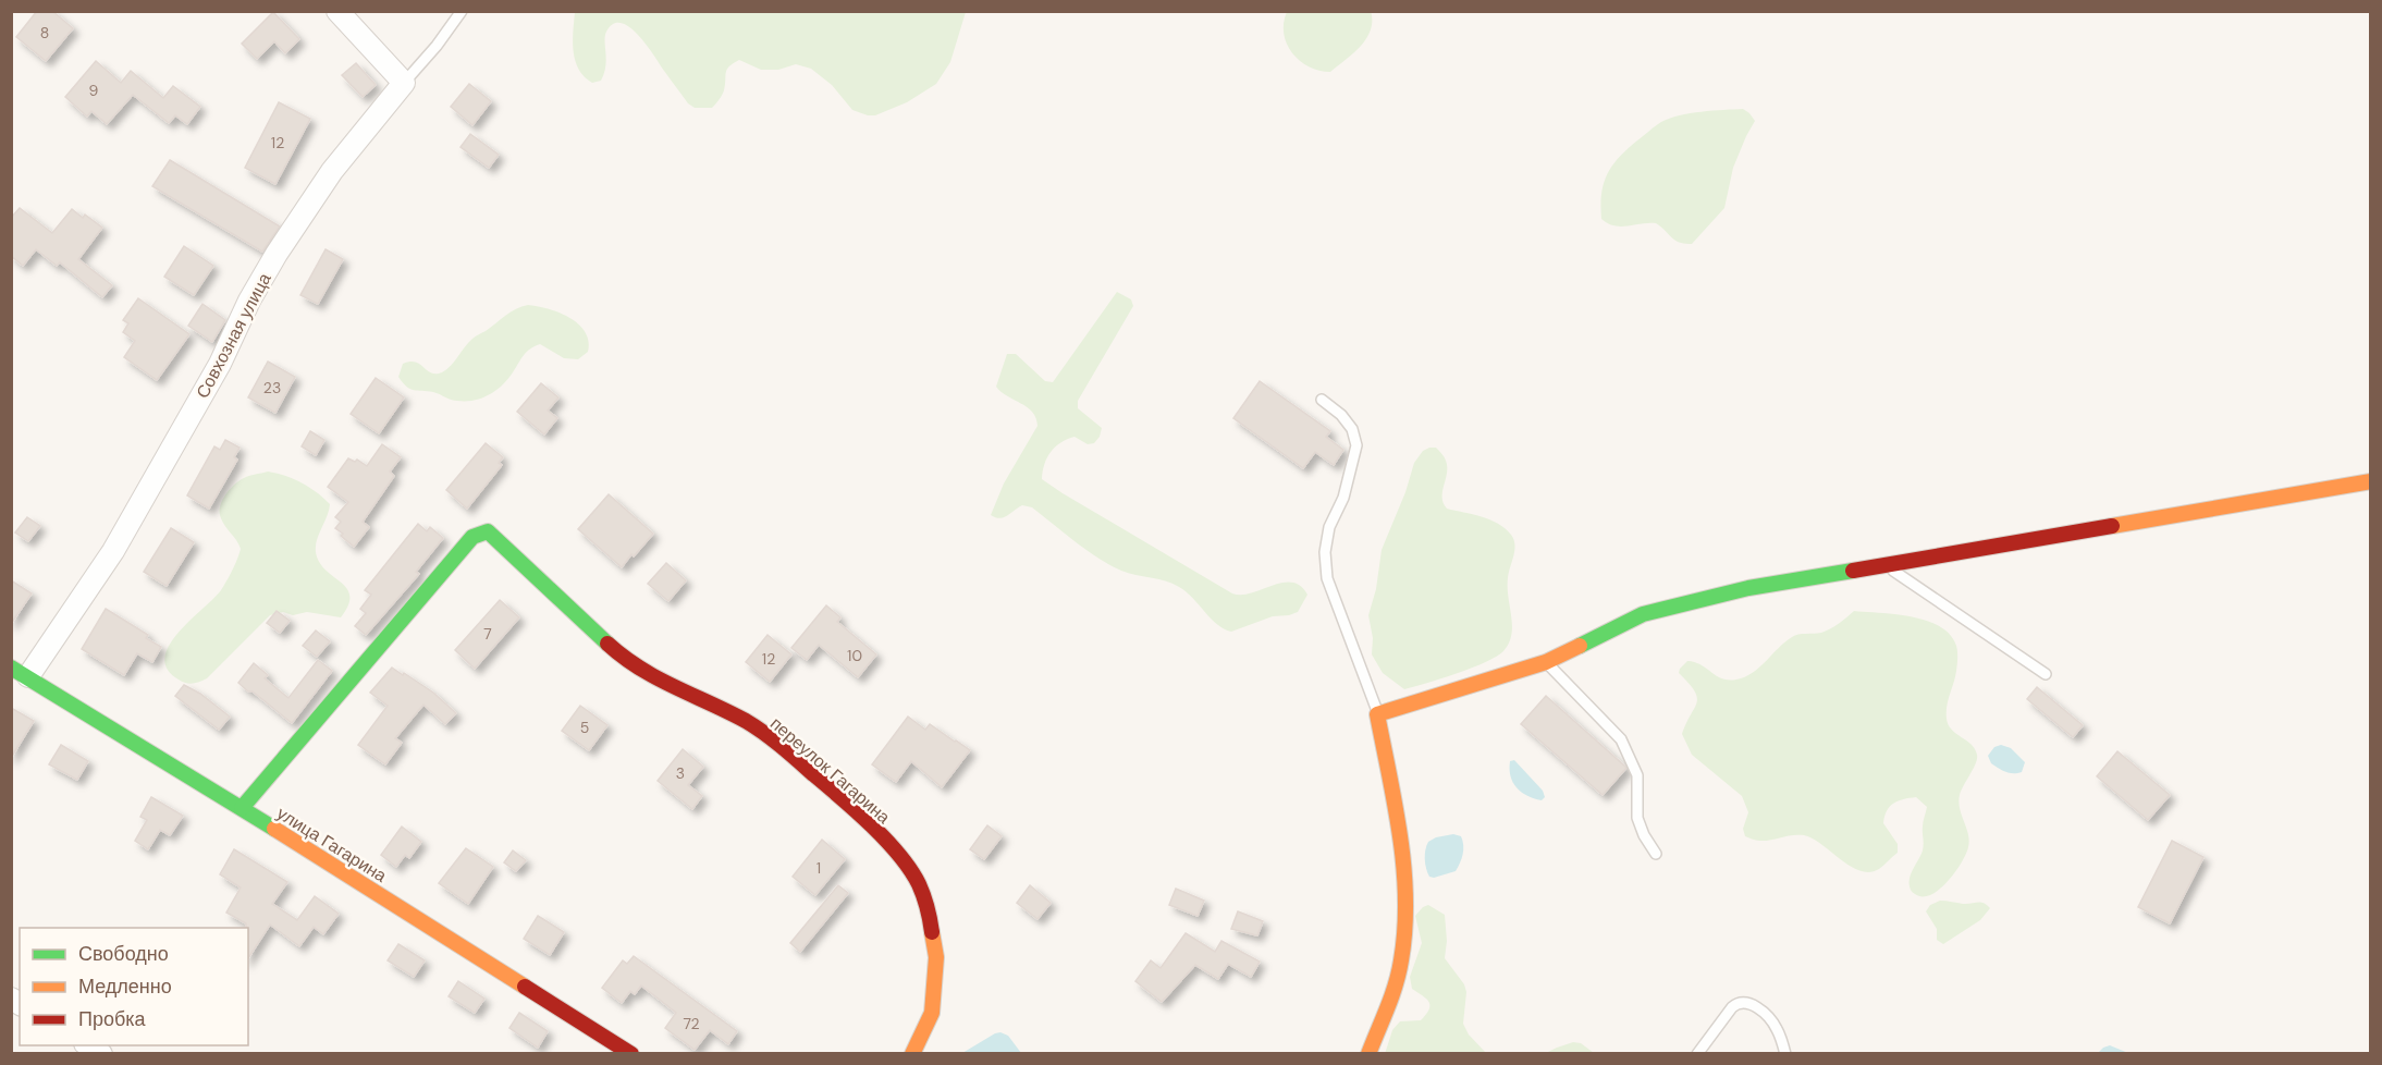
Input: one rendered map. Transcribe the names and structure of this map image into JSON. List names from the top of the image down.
{
  "streets": {
    "street": ["Совхозная улица", "переулок Гагарина", "улица Гагарина"]
  },
  "crossings": [
    ["Совхозная улица", "улица Гагарина"],
    ["переулок Гагарина", "улица Гагарина"]
  ],
  "house_numbers": [
    "8",
    "9",
    "12",
    "23",
    "7",
    "10",
    "12",
    "5",
    "3",
    "1",
    "72"
  ],
  "legend": ["Свободно", "Медленно", "Пробка"]
}
